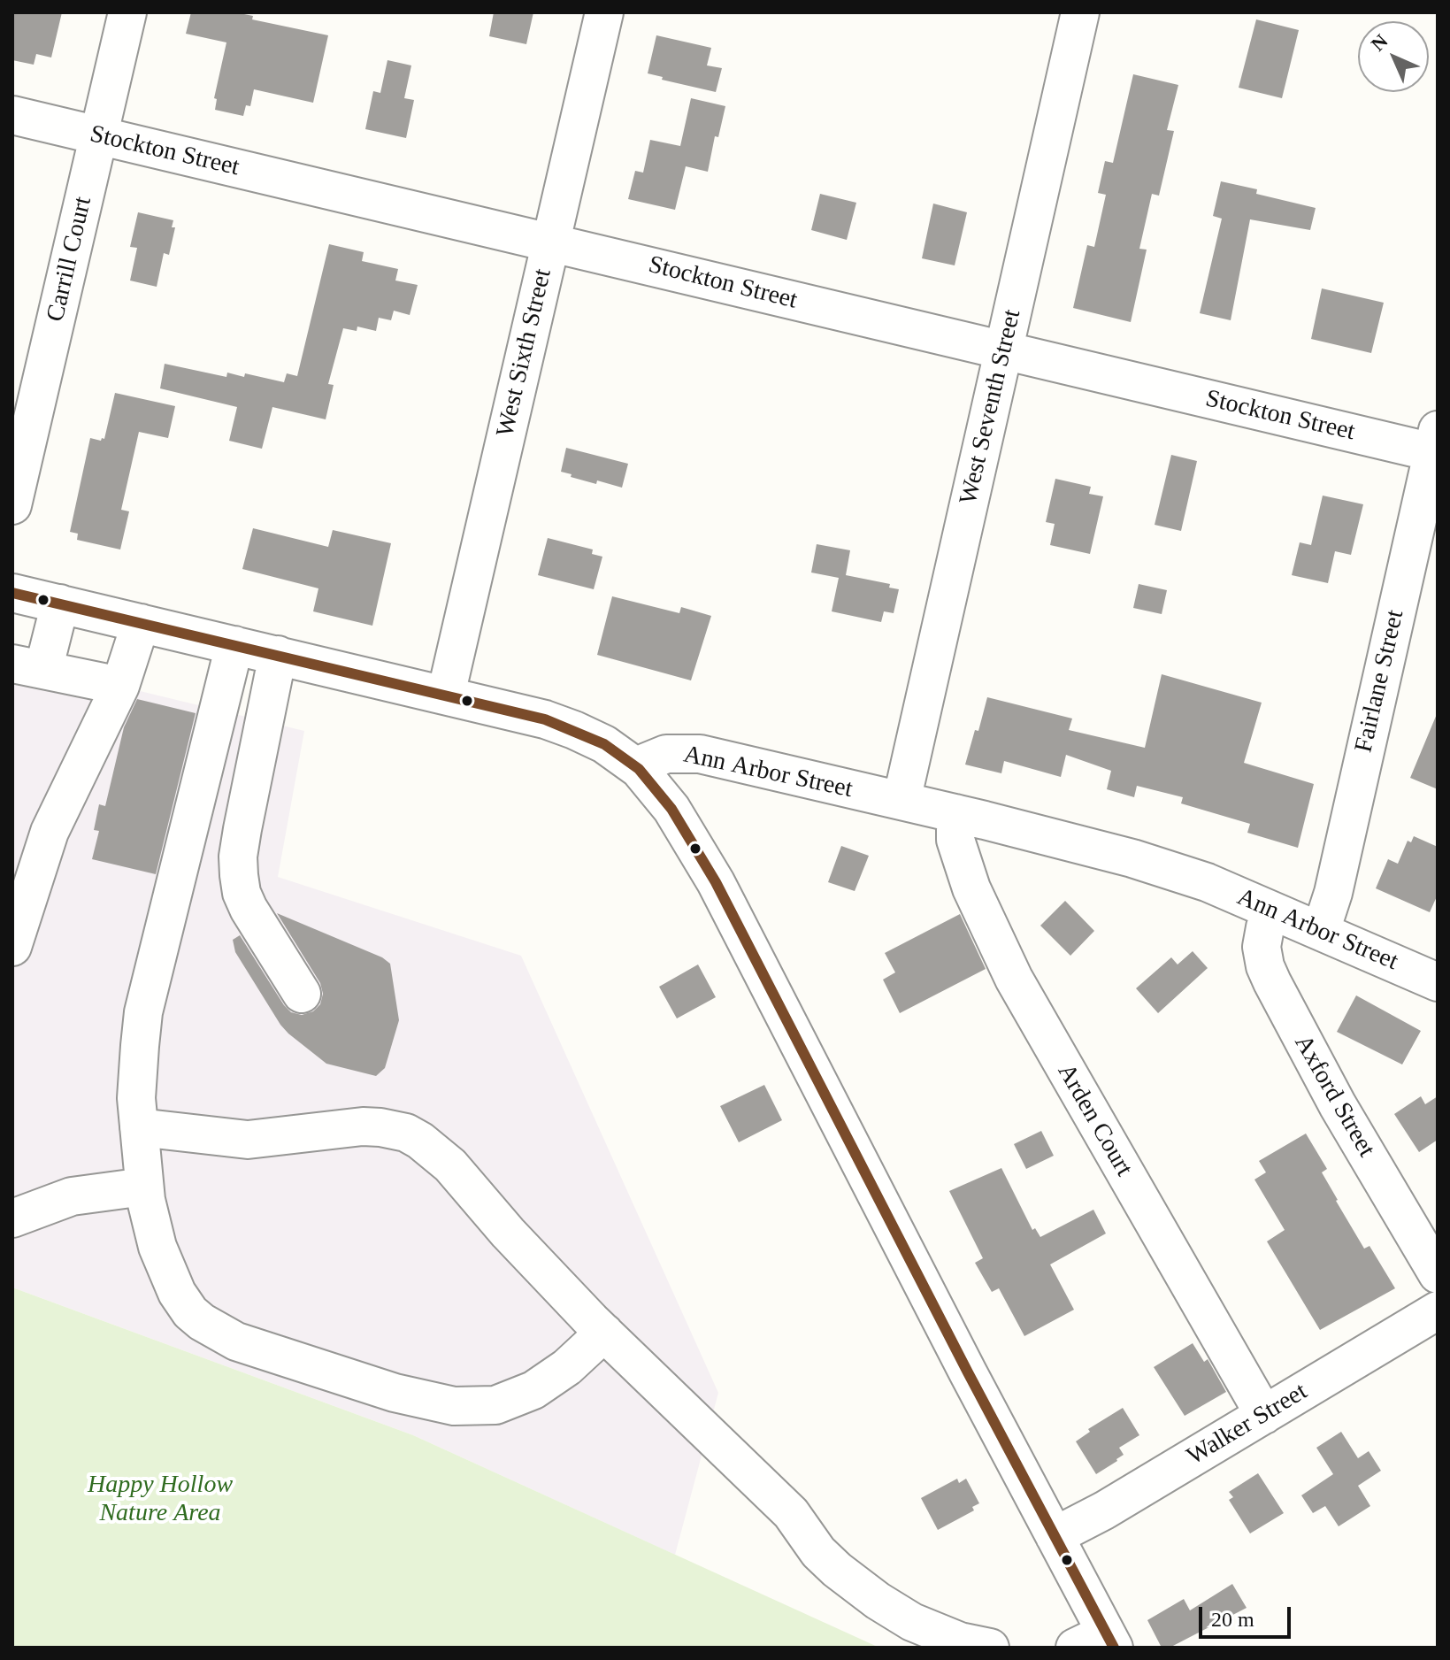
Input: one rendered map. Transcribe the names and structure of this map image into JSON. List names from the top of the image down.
{
  "streets": {
    "street": [
      "Stockton Street",
      "Carrill Court",
      "West Sixth Street",
      "West Seventh Street",
      "Fairlane Street",
      "Ann Arbor Street",
      "Axford Street",
      "Arden Court",
      "Walker Street"
    ]
  },
  "crossings": [
    ["Stockton Street", "Carrill Court"],
    ["Stockton Street", "West Sixth Street"],
    ["Stockton Street", "West Seventh Street"],
    ["Stockton Street", "Fairlane Street"],
    ["West Seventh Street", "Ann Arbor Street"],
    ["Fairlane Street", "Ann Arbor Street"],
    ["Ann Arbor Street", "Axford Street"],
    ["Ann Arbor Street", "Arden Court"],
    ["Arden Court", "Walker Street"]
  ],
  "parks": ["Happy Hollow Nature Area"],
  "scale_bar": "20 m",
  "north": "top left"
}
